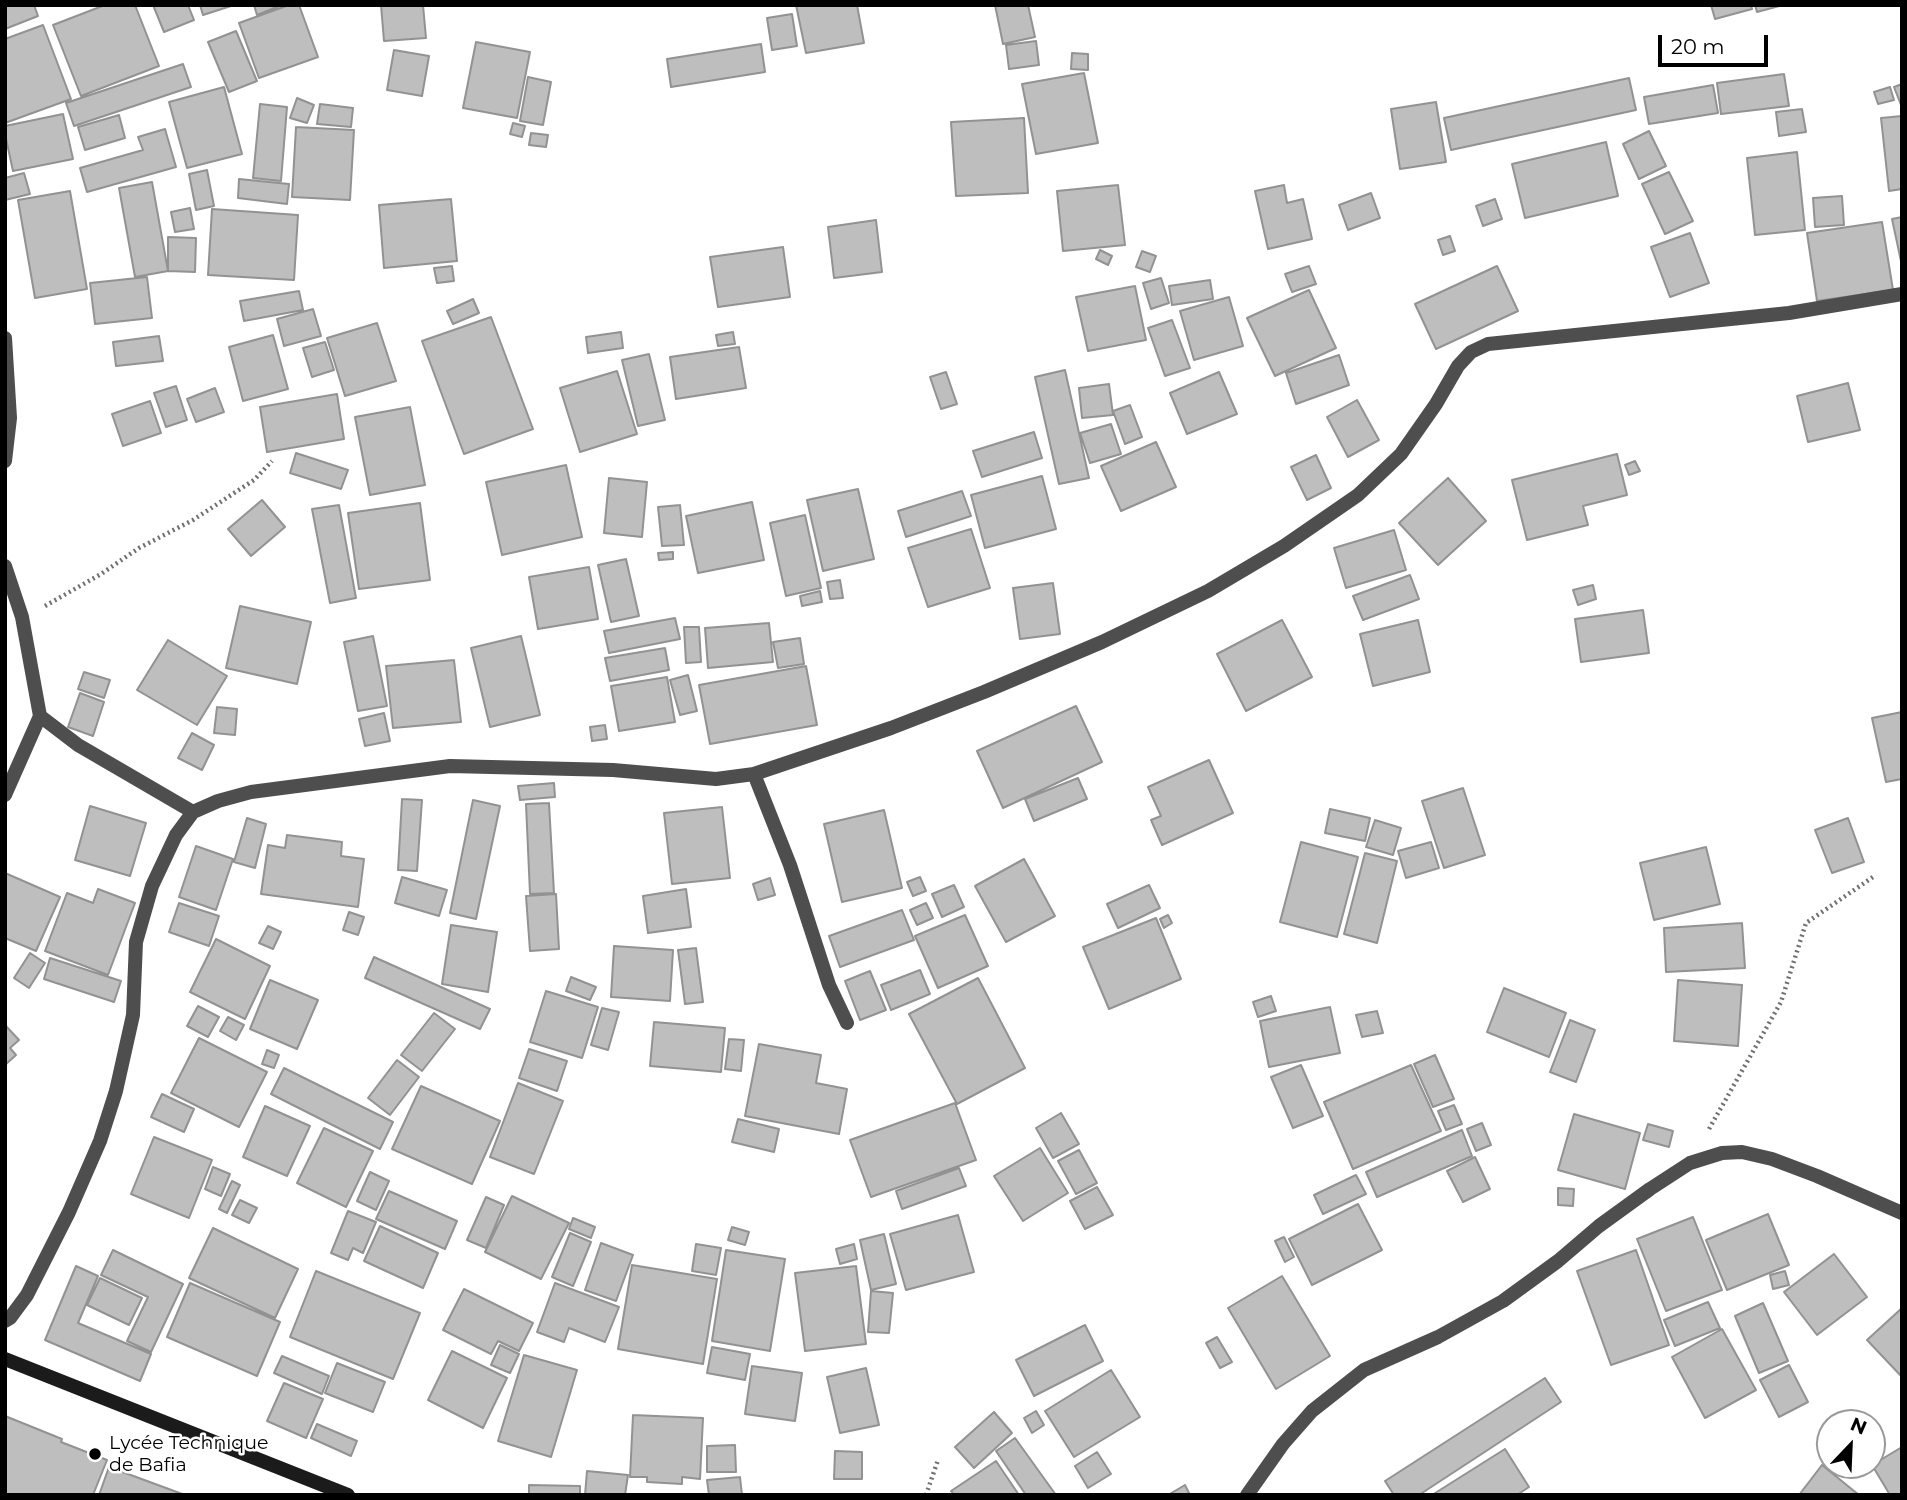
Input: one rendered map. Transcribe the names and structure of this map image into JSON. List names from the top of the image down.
{
  "places": ["Lycée Technique de Bafia"],
  "scale_bar": "20 m",
  "north": "top right"
}
